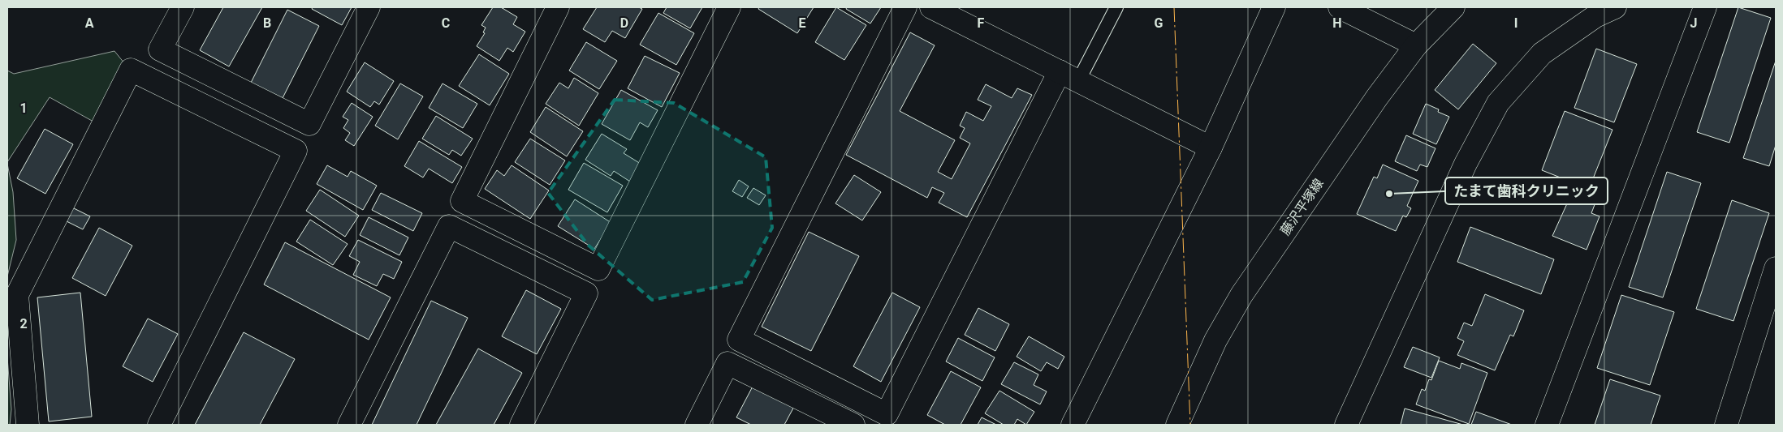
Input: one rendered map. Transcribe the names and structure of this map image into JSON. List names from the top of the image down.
{
  "streets": {
    "street": ["藤沢平塚線"]
  },
  "places": ["たまて歯科クリニック"],
  "grid": {
    "columns": [
      "A",
      "B",
      "C",
      "D",
      "E",
      "F",
      "G",
      "H",
      "I",
      "J"
    ],
    "rows": ["1", "2"]
  }
}
